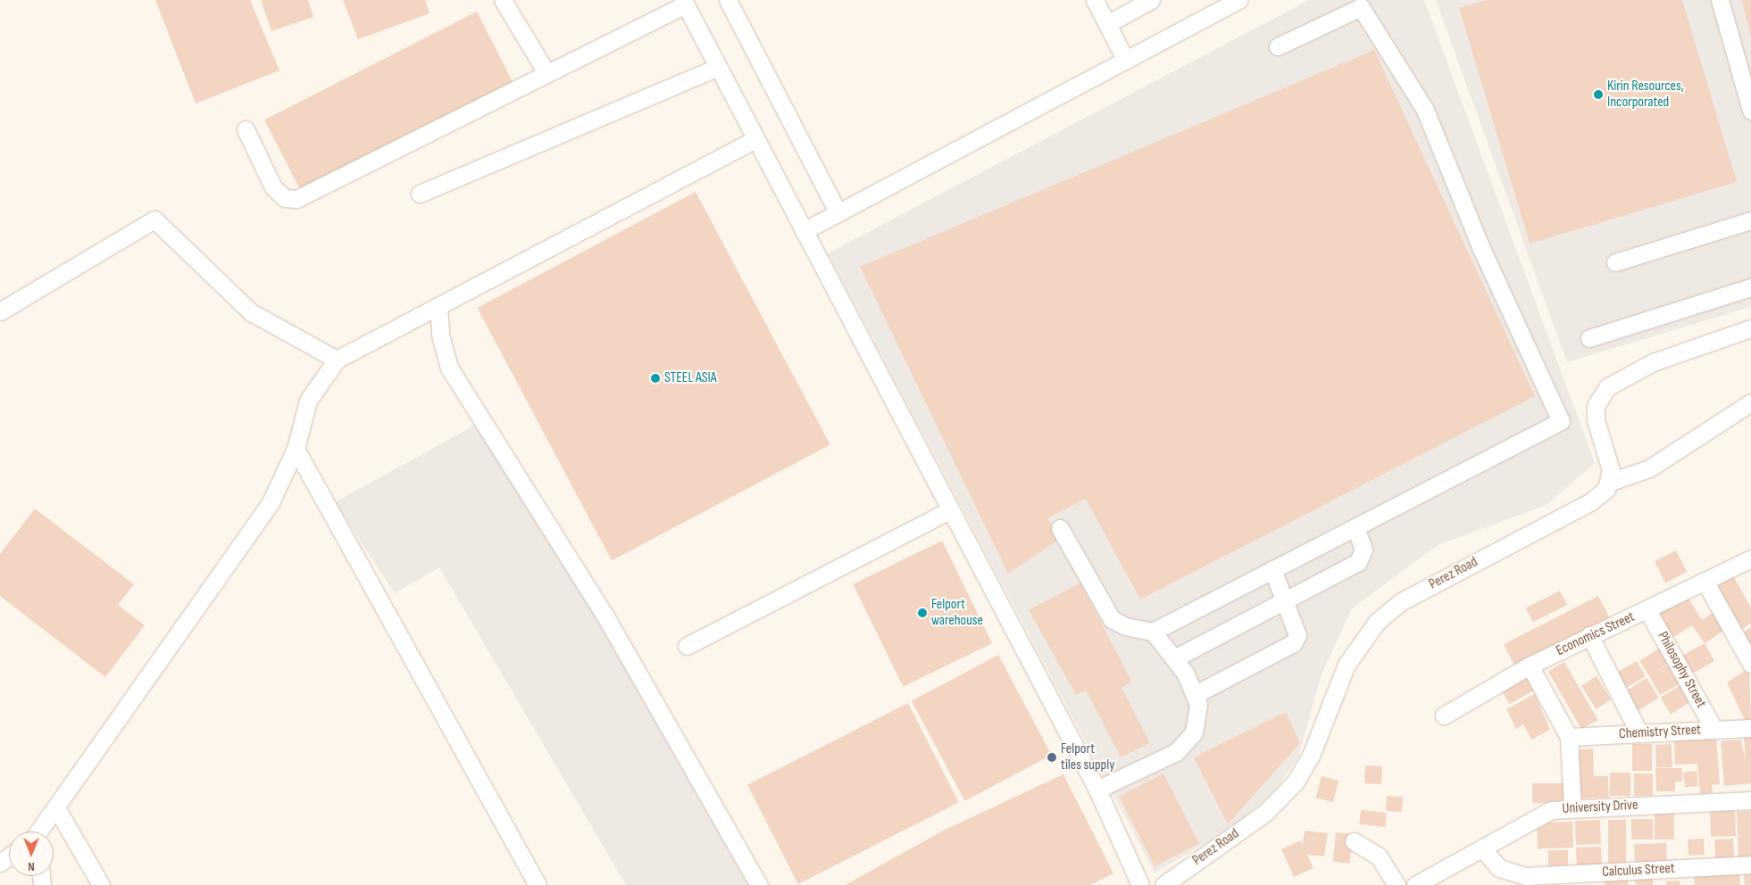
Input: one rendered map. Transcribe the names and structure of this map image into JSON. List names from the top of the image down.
{
  "streets": {
    "street": [
      "Perez Road",
      "Economics Street",
      "Philosophy Street",
      "Chemistry Street",
      "University Drive",
      "Calculus Street"
    ]
  },
  "crossings": [
    ["Economics Street", "Philosophy Street"],
    ["Philosophy Street", "Chemistry Street"],
    ["University Drive", "Calculus Street"]
  ],
  "places": [
    "Kirin Resources, Incorporated",
    "STEEL ASIA",
    "Felport warehouse",
    "Felport tiles supply"
  ],
  "north": "bottom"
}
